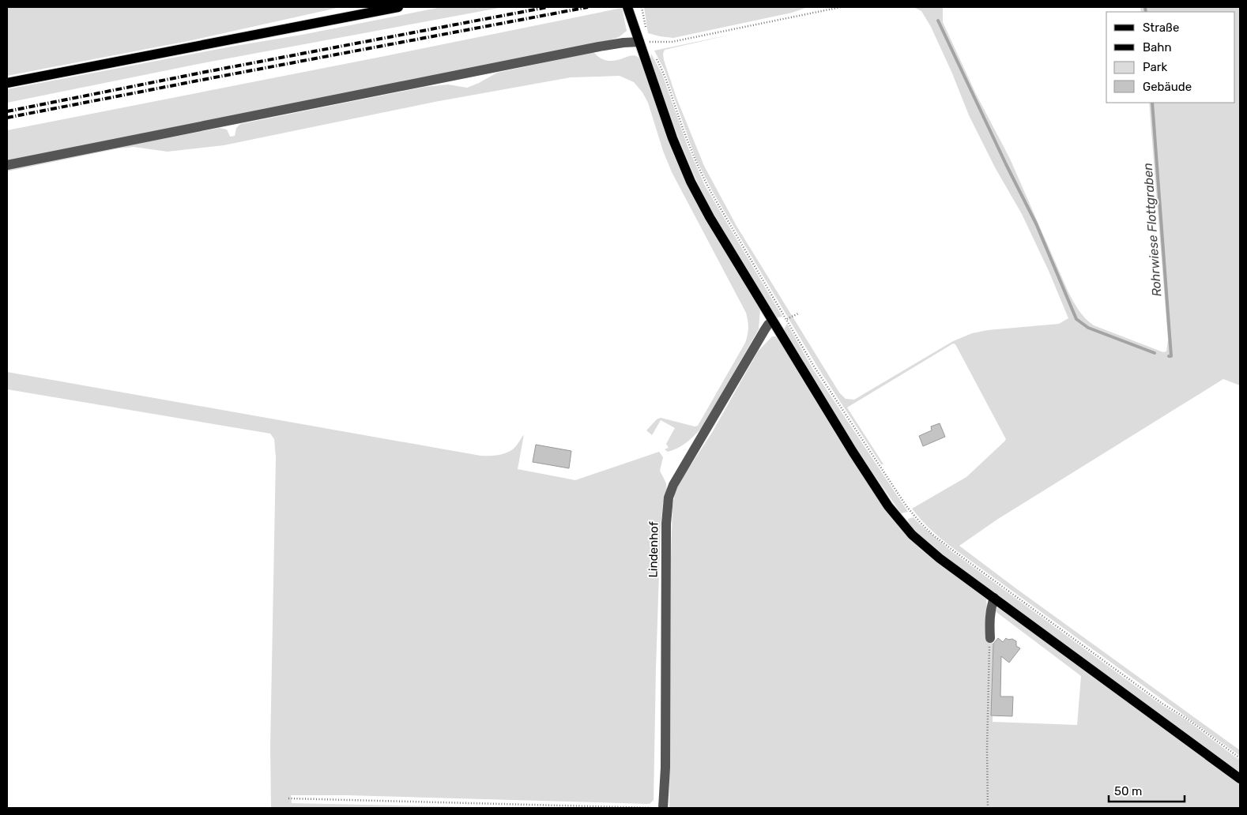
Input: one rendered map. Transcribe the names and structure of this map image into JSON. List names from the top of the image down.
{
  "streets": {
    "street": ["Lindenhof"]
  },
  "water": ["Rohrwiese Flottgraben"],
  "legend": [
    "Straße",
    "Bahn",
    "Park",
    "Gebäude"
  ],
  "scale_bar": "50 m"
}
